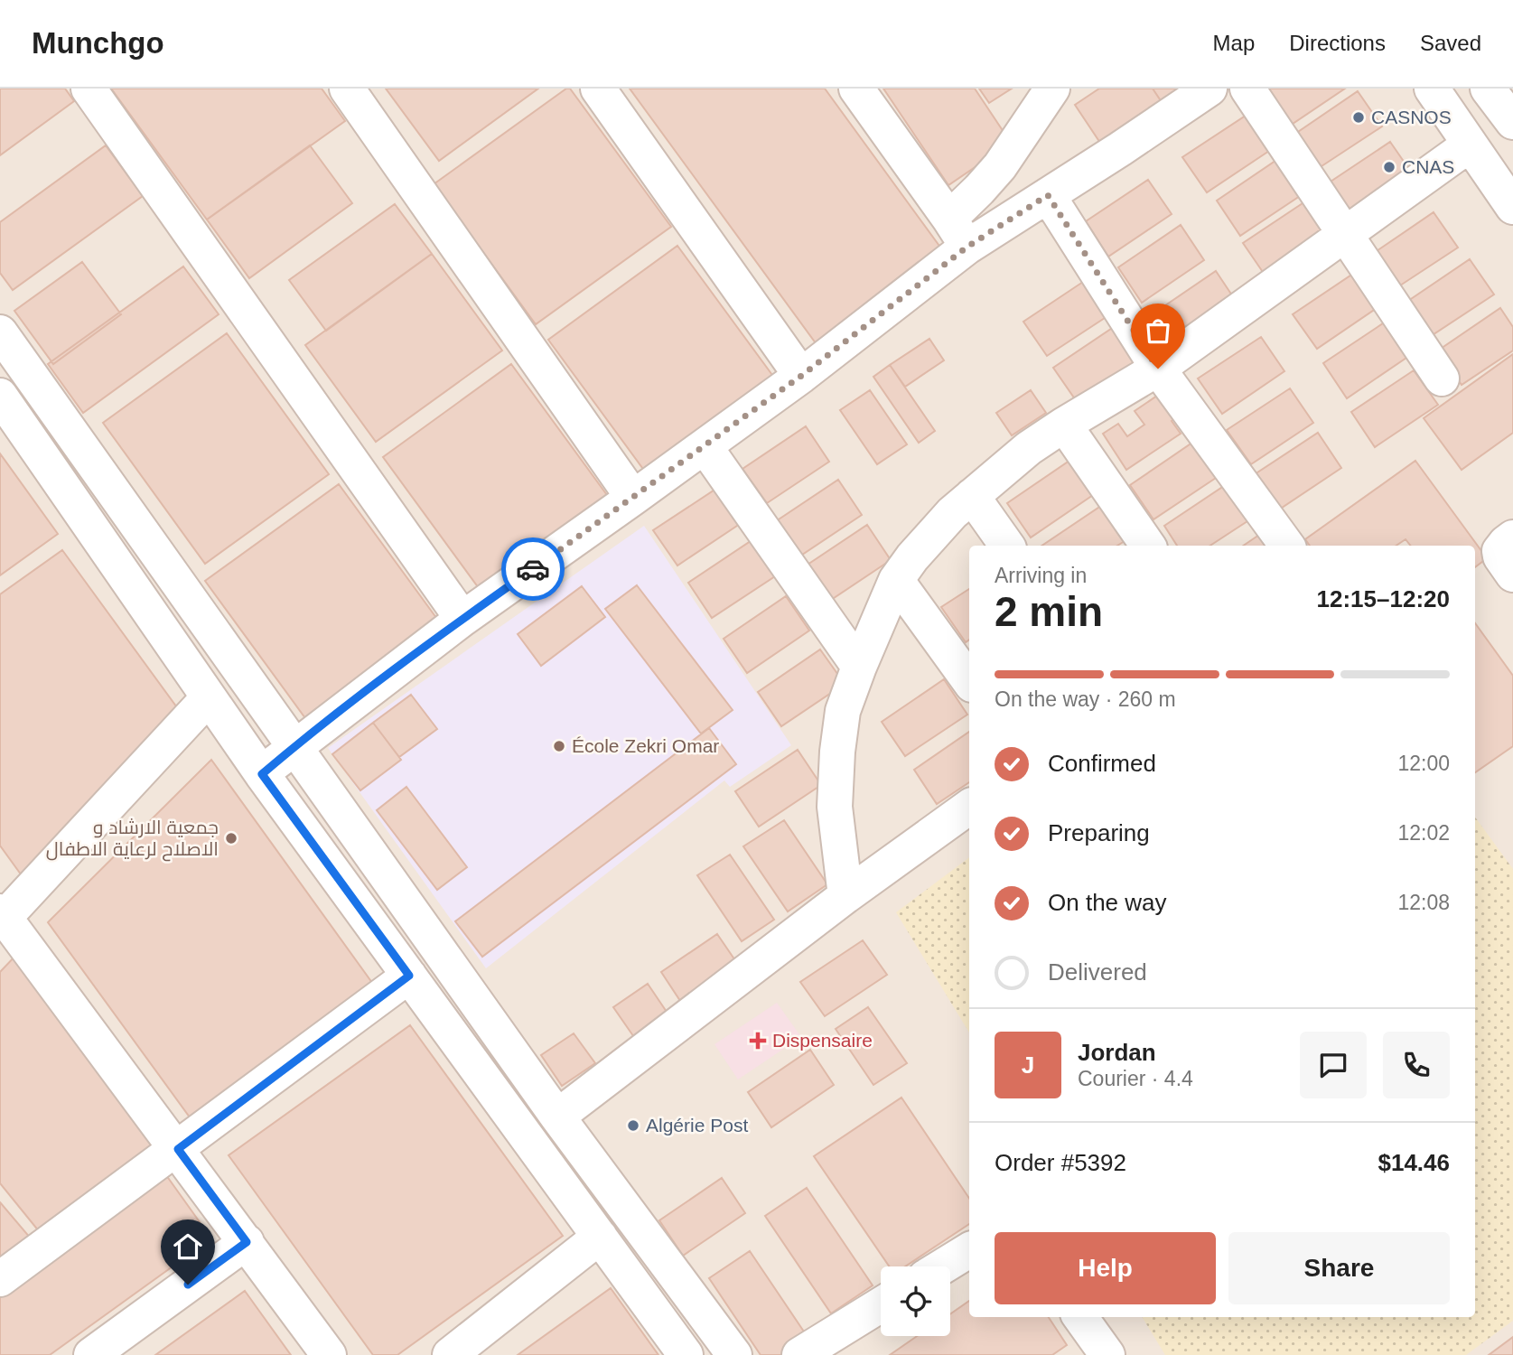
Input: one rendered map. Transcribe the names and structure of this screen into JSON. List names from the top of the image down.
{
  "places": {
    "other": [
      "CASNOS",
      "CNAS",
      "École Zekri Omar",
      "جمعية الارشاد و الاصلاح لرعاية الاطفال",
      "Algérie Post"
    ],
    "health": ["Dispensaire"]
  },
  "page": {
    "header": "Munchgo",
    "nav": ["Map", "Directions", "Saved"],
    "heading": ["2 min", "Arriving in", "12:15–12:20"],
    "panel": [
      "Jordan",
      "Courier · 4.4",
      "Order #5392",
      "$14.46"
    ],
    "bar": "On the way · 260 m",
    "list": [
      ["Confirmed", "12:00"],
      ["Preparing", "12:02"],
      ["On the way", "12:08"],
      "Delivered"
    ],
    "round": "J",
    "buttons": ["Help", "Share"]
  }
}
